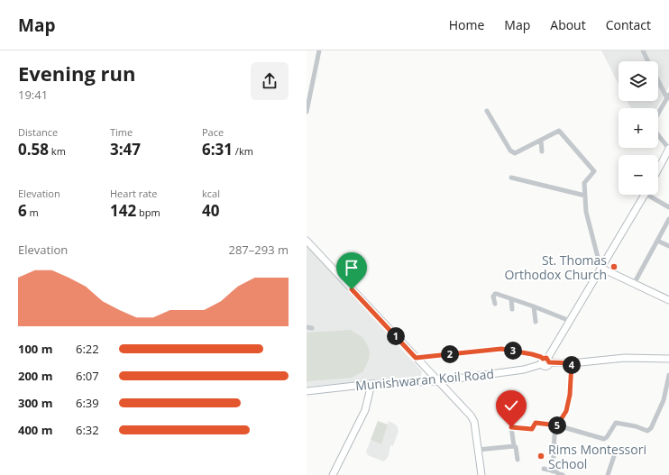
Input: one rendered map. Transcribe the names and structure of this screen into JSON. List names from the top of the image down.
{
  "streets": {
    "street": ["Munishwaran Koil Road"]
  },
  "places": ["St. Thomas Orthodox Church", "Rims Montessori School"],
  "page": {
    "header": "Map",
    "nav": [
      "Home",
      "Map",
      "About",
      "Contact"
    ],
    "heading": ["Evening run", "19:41"],
    "map_buttons": ["+", "−"],
    "stats": [
      ["Distance", "0.58 km"],
      ["Time", "3:47"],
      ["Pace", "6:31 /km"],
      ["Elevation", "6 m"],
      ["Heart rate", "142 bpm"],
      ["kcal", "40"]
    ],
    "chart": ["Elevation", "287–293 m"],
    "pins": [
      "1",
      "3",
      "2",
      "4",
      "5"
    ],
    "list": [
      {
        "name": "100 m",
        "note": "6:22"
      },
      {
        "name": "200 m",
        "note": "6:07"
      },
      {
        "name": "300 m",
        "note": "6:39"
      },
      {
        "name": "400 m",
        "note": "6:32"
      }
    ]
  }
}
